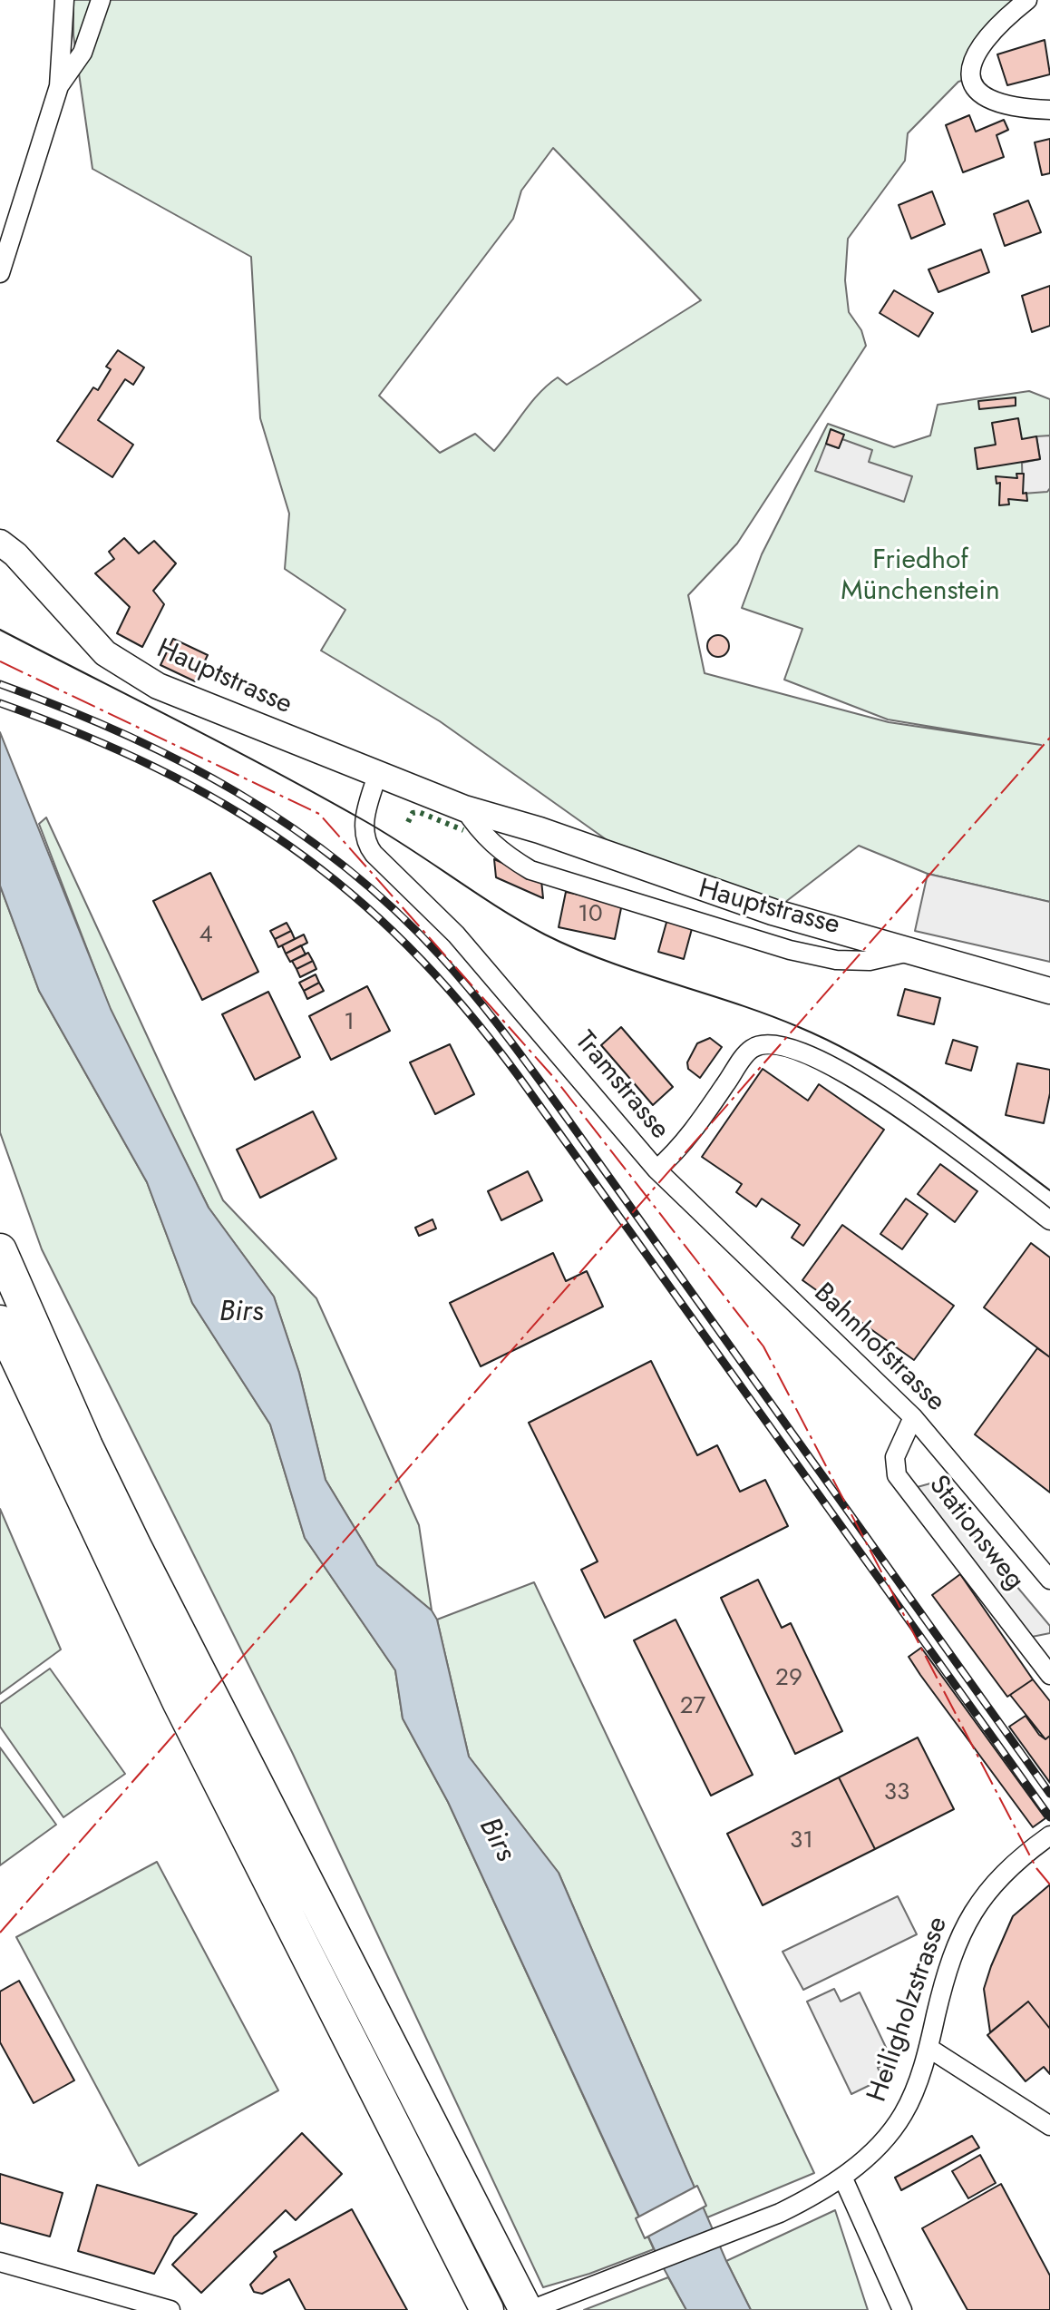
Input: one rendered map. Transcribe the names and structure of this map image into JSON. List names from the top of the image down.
{
  "streets": {
    "main road": ["Hauptstrasse"],
    "street": [
      "Tramstrasse",
      "Bahnhofstrasse",
      "Stationsweg",
      "Heiligholzstrasse"
    ]
  },
  "crossings": [
    ["Hauptstrasse", "Tramstrasse"],
    ["Tramstrasse", "Bahnhofstrasse"],
    ["Bahnhofstrasse", "Stationsweg"]
  ],
  "water": ["Birs"],
  "parks": ["Friedhof Münchenstein"],
  "house_numbers": [
    "10",
    "4",
    "1",
    "29",
    "27",
    "33",
    "31"
  ]
}
